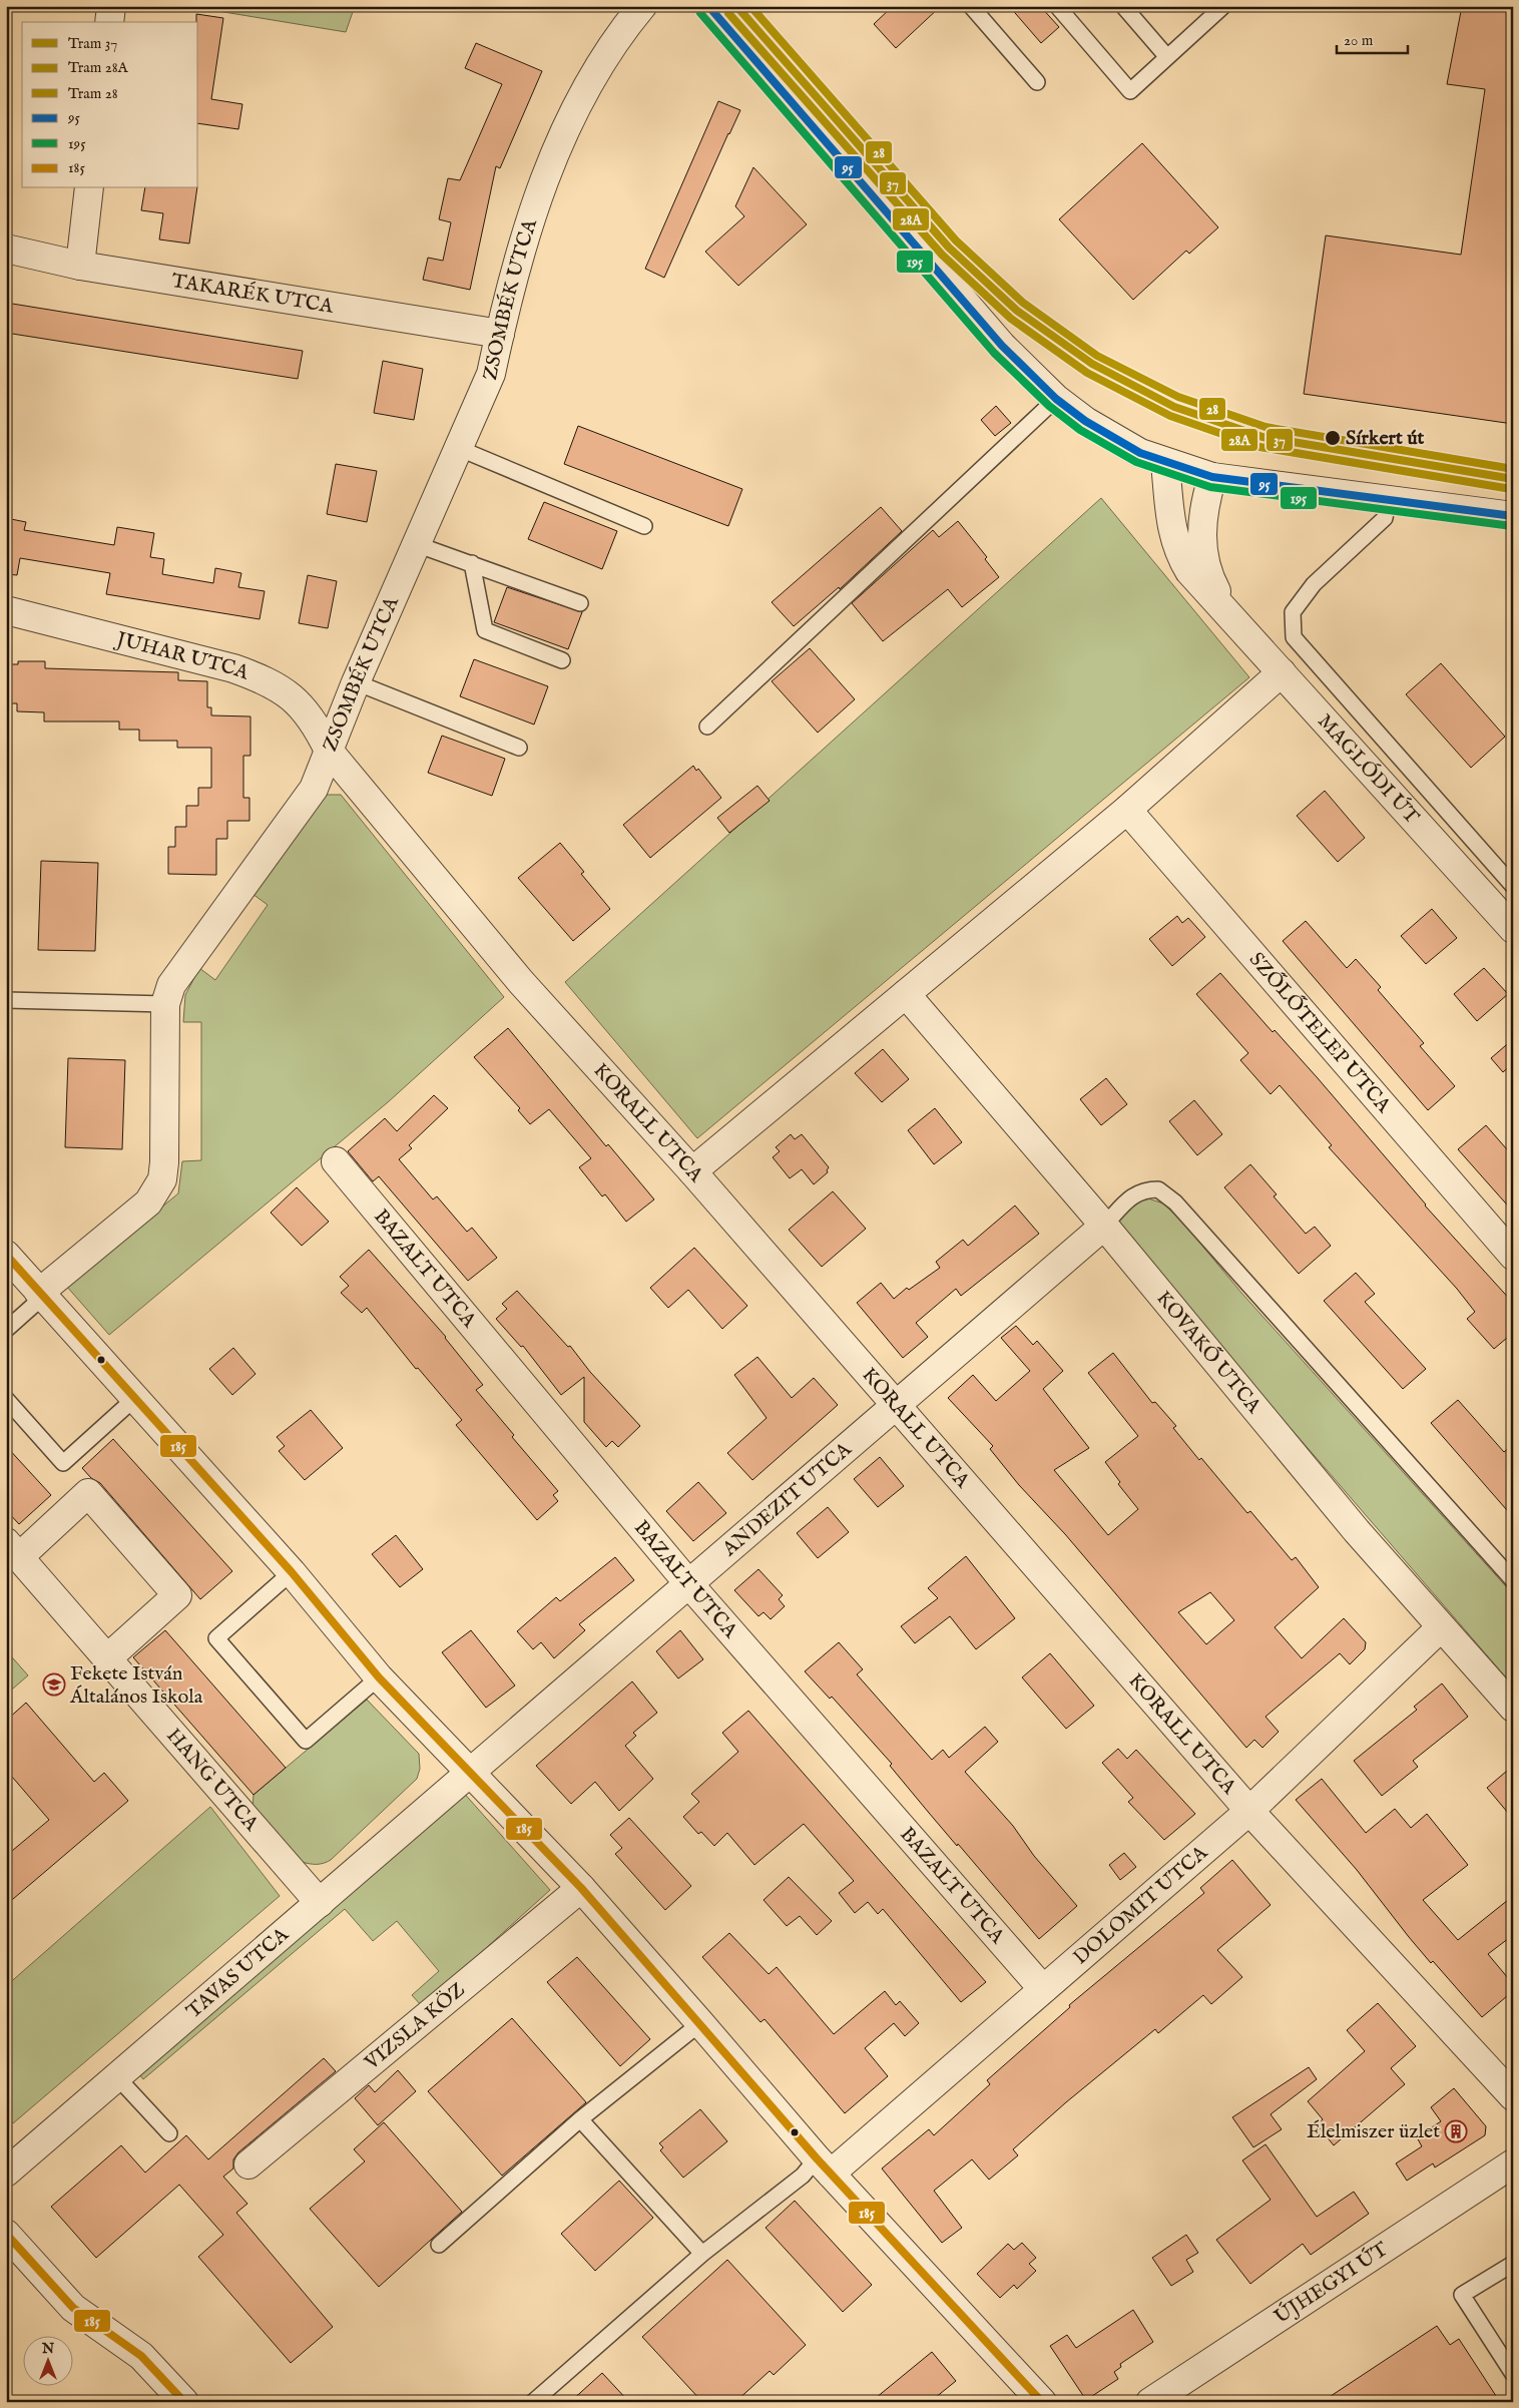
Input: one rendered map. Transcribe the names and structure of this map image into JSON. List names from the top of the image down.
{
  "streets": {
    "street": [
      "TAKARÉK UTCA",
      "ZSOMBÉK UTCA",
      "JUHAR UTCA",
      "MAGLÓDI ÚT",
      "SZŐLŐTELEP UTCA",
      "KORALL UTCA",
      "BAZALT UTCA",
      "KOVAKŐ UTCA",
      "ANDEZIT UTCA",
      "HANG UTCA",
      "DOLOMIT UTCA",
      "TAVAS UTCA",
      "VIZSLA KÖZ",
      "ÚJHEGYI ÚT"
    ]
  },
  "crossings": [
    ["TAKARÉK UTCA", "ZSOMBÉK UTCA"],
    ["ZSOMBÉK UTCA", "JUHAR UTCA"],
    ["ZSOMBÉK UTCA", "KORALL UTCA"],
    ["JUHAR UTCA", "KORALL UTCA"],
    ["KORALL UTCA", "ANDEZIT UTCA"],
    ["KORALL UTCA", "DOLOMIT UTCA"],
    ["BAZALT UTCA", "ANDEZIT UTCA"],
    ["BAZALT UTCA", "DOLOMIT UTCA"],
    ["KOVAKŐ UTCA", "ANDEZIT UTCA"],
    ["KOVAKŐ UTCA", "DOLOMIT UTCA"],
    ["ANDEZIT UTCA", "TAVAS UTCA"],
    ["HANG UTCA", "TAVAS UTCA"]
  ],
  "places": {
    "other": ["Sírkert út"],
    "school or university": ["Fekete István Általános Iskola"],
    "building": ["Élelmiszer üzlet"]
  },
  "lines": [
    "tram line 37",
    "tram line 28",
    "transit line 95",
    "tram line 28A",
    "transit line 195",
    "transit line 185"
  ],
  "legend": [
    "Tram 37",
    "Tram 28A",
    "Tram 28",
    "95",
    "195",
    "185"
  ],
  "scale_bar": "20 m",
  "north": "top"
}
